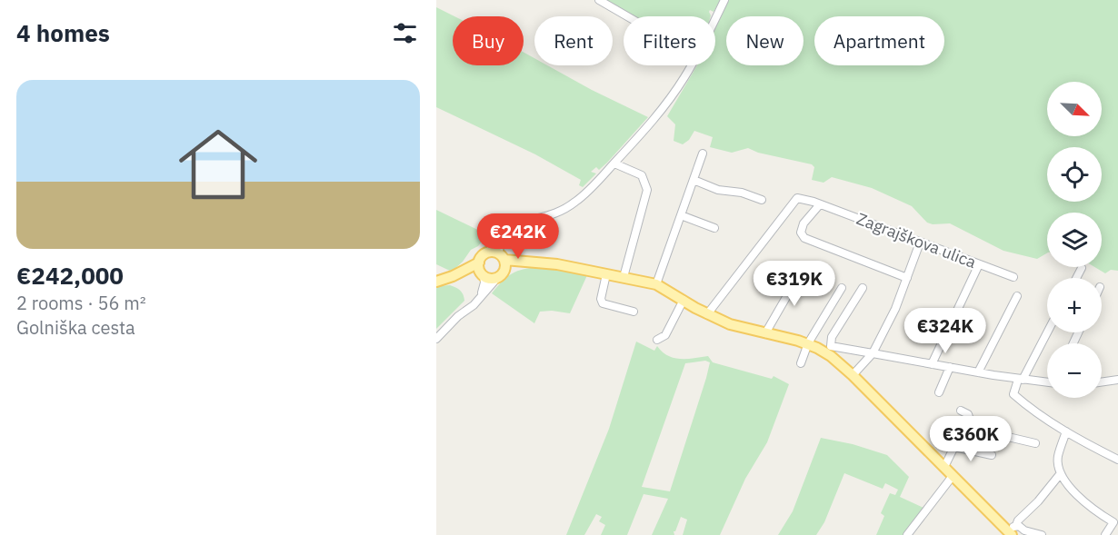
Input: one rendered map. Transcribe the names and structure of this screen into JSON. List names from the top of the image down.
{
  "streets": {
    "street": ["Zagrajškova ulica"]
  },
  "north": "bottom right",
  "page": {
    "heading": "4 homes",
    "chip": [
      "Buy",
      "Rent",
      "Filters",
      "New",
      "Apartment"
    ],
    "list": [
      {
        "name": "€242,000",
        "note": "2 rooms · 56 m² · Golniška cesta"
      }
    ],
    "map_buttons": ["+", "−"],
    "price": [
      "€242K",
      "€319K",
      "€324K",
      "€360K"
    ]
  }
}
